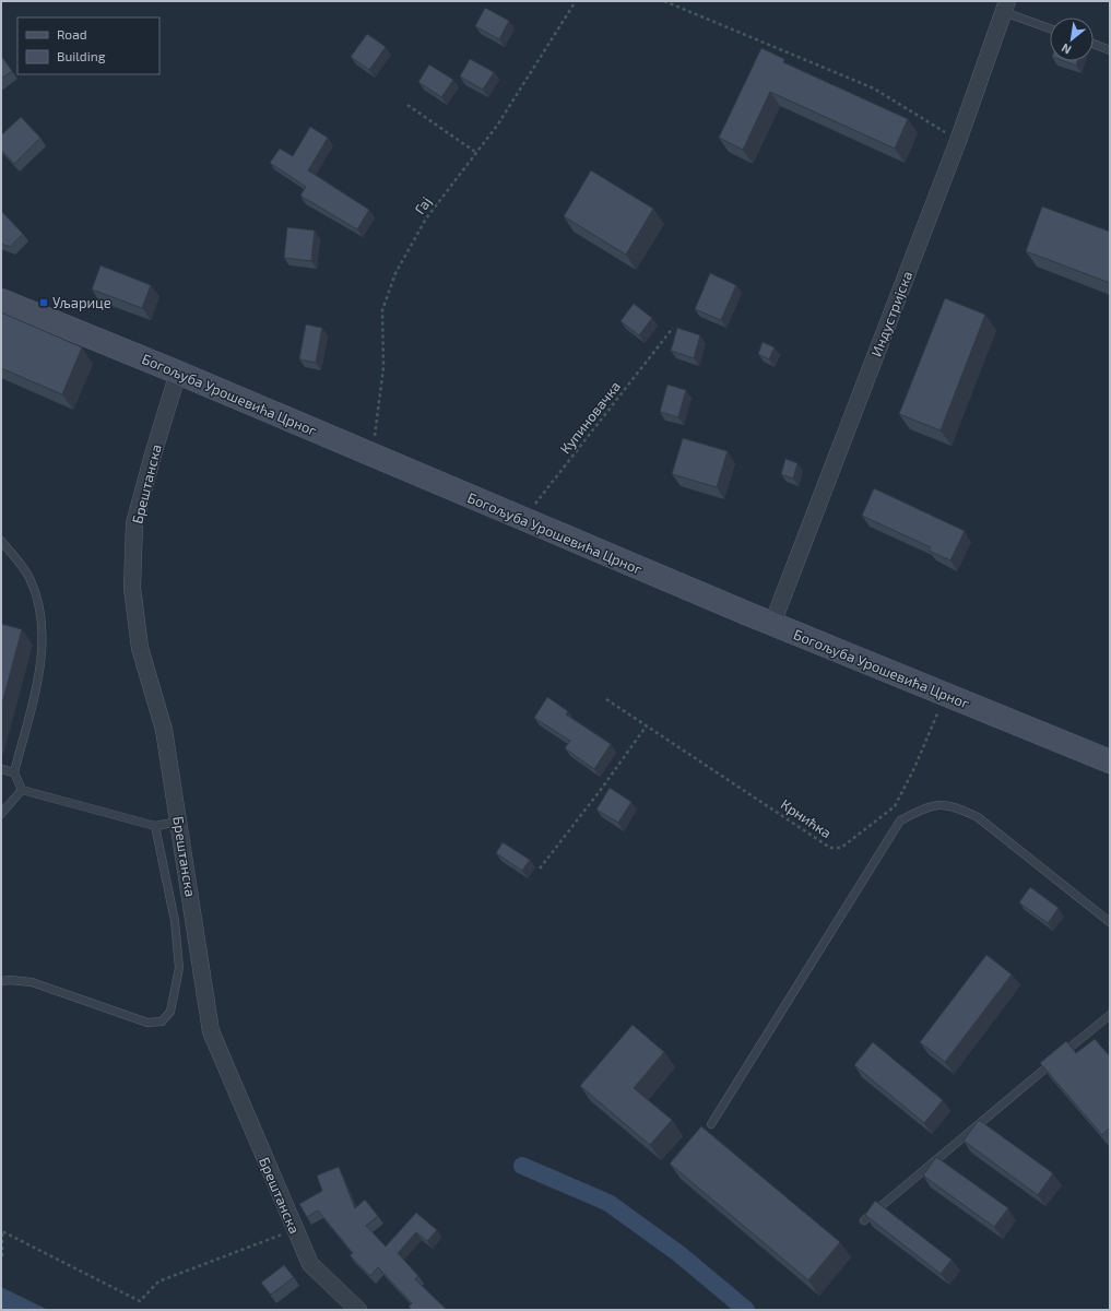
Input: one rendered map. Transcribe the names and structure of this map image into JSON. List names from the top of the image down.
{
  "streets": {
    "street": ["Индустријска", "Богољуба Урошевића Црног", "Брештанска"],
    "path": ["Гај", "Купиновачка", "Крнићка"]
  },
  "crossings": [
    ["Гај", "Богољуба Урошевића Црног"],
    ["Индустријска", "Богољуба Урошевића Црног"],
    ["Богољуба Урошевића Црног", "Купиновачка"],
    ["Богољуба Урошевића Црног", "Брештанска"],
    ["Богољуба Урошевића Црног", "Крнићка"]
  ],
  "places": {
    "transit": ["Уљарице"]
  },
  "legend": ["Road", "Building"],
  "north": "bottom left"
}
